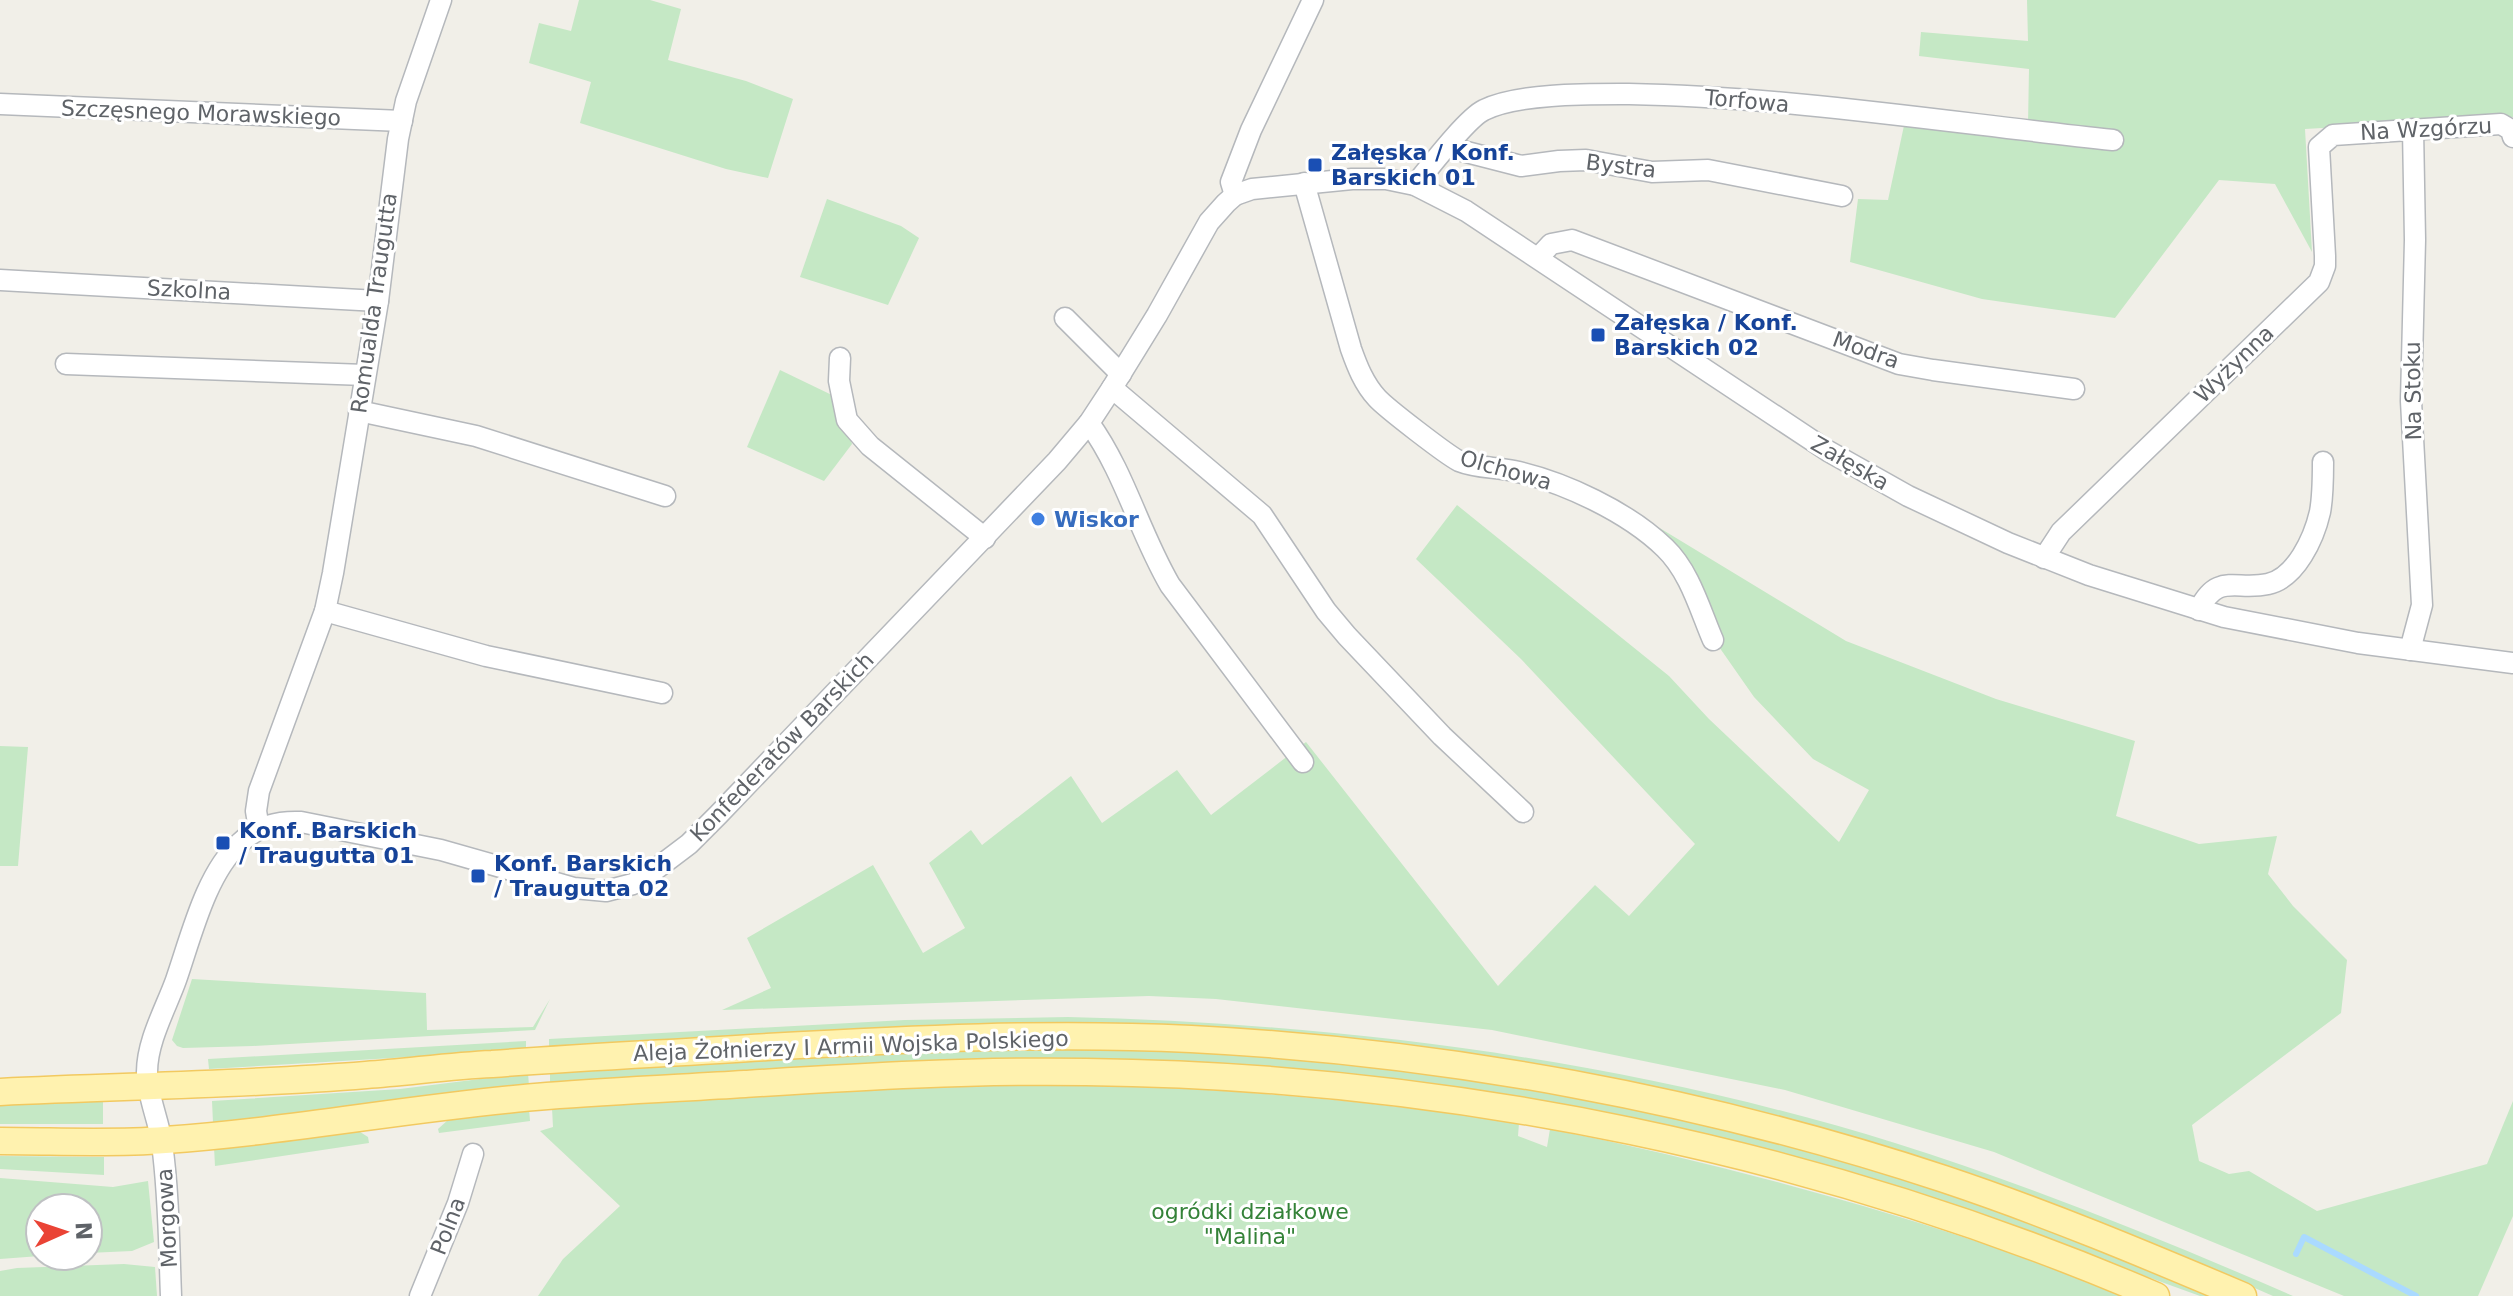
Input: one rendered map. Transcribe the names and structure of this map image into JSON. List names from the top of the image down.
{
  "streets": {
    "main road": ["Aleja Żołnierzy I Armii Wojska Polskiego"],
    "street": [
      "Torfowa",
      "Szczęsnego Morawskiego",
      "Na Wzgórzu",
      "Bystra",
      "Szkolna",
      "Romualda Traugutta",
      "Modra",
      "Wyżynna",
      "Na Stoku",
      "Załęska",
      "Olchowa",
      "Konfederatów Barskich",
      "Morgowa",
      "Polna"
    ]
  },
  "crossings": [
    ["Torfowa", "Bystra"],
    ["Torfowa", "Załęska"],
    ["Szczęsnego Morawskiego", "Romualda Traugutta"],
    ["Na Wzgórzu", "Wyżynna"],
    ["Na Wzgórzu", "Na Stoku"],
    ["Szkolna", "Romualda Traugutta"],
    ["Romualda Traugutta", "Konfederatów Barskich"],
    ["Modra", "Załęska"],
    ["Wyżynna", "Załęska"],
    ["Na Stoku", "Załęska"],
    ["Załęska", "Olchowa"],
    ["Załęska", "Konfederatów Barskich"],
    ["Aleja Żołnierzy I Armii Wojska Polskiego", "Morgowa"]
  ],
  "parks": ["ogródki działkowe \"Malina\""],
  "places": {
    "transit": [
      "Załęska / Konf. Barskich 01",
      "Załęska / Konf. Barskich 02",
      "Konf. Barskich / Traugutta 01",
      "Konf. Barskich / Traugutta 02"
    ],
    "other": ["Wiskor"]
  },
  "north": "right"
}
